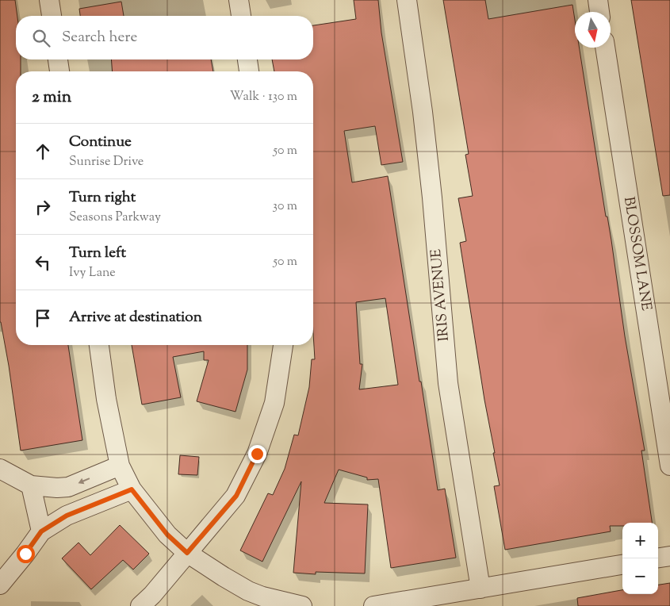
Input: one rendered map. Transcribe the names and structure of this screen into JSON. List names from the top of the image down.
{
  "streets": {
    "street": ["BLOSSOM LANE", "IRIS AVENUE"]
  },
  "north": "bottom",
  "page": {
    "search": "Search here",
    "heading": ["2 min", "Walk · 130 m"],
    "list": [
      ["Continue", "Sunrise Drive", "50 m"],
      ["Turn right", "Seasons Parkway", "30 m"],
      ["Turn left", "Ivy Lane", "50 m"],
      "Arrive at destination"
    ],
    "map_buttons": ["+", "−"]
  }
}
